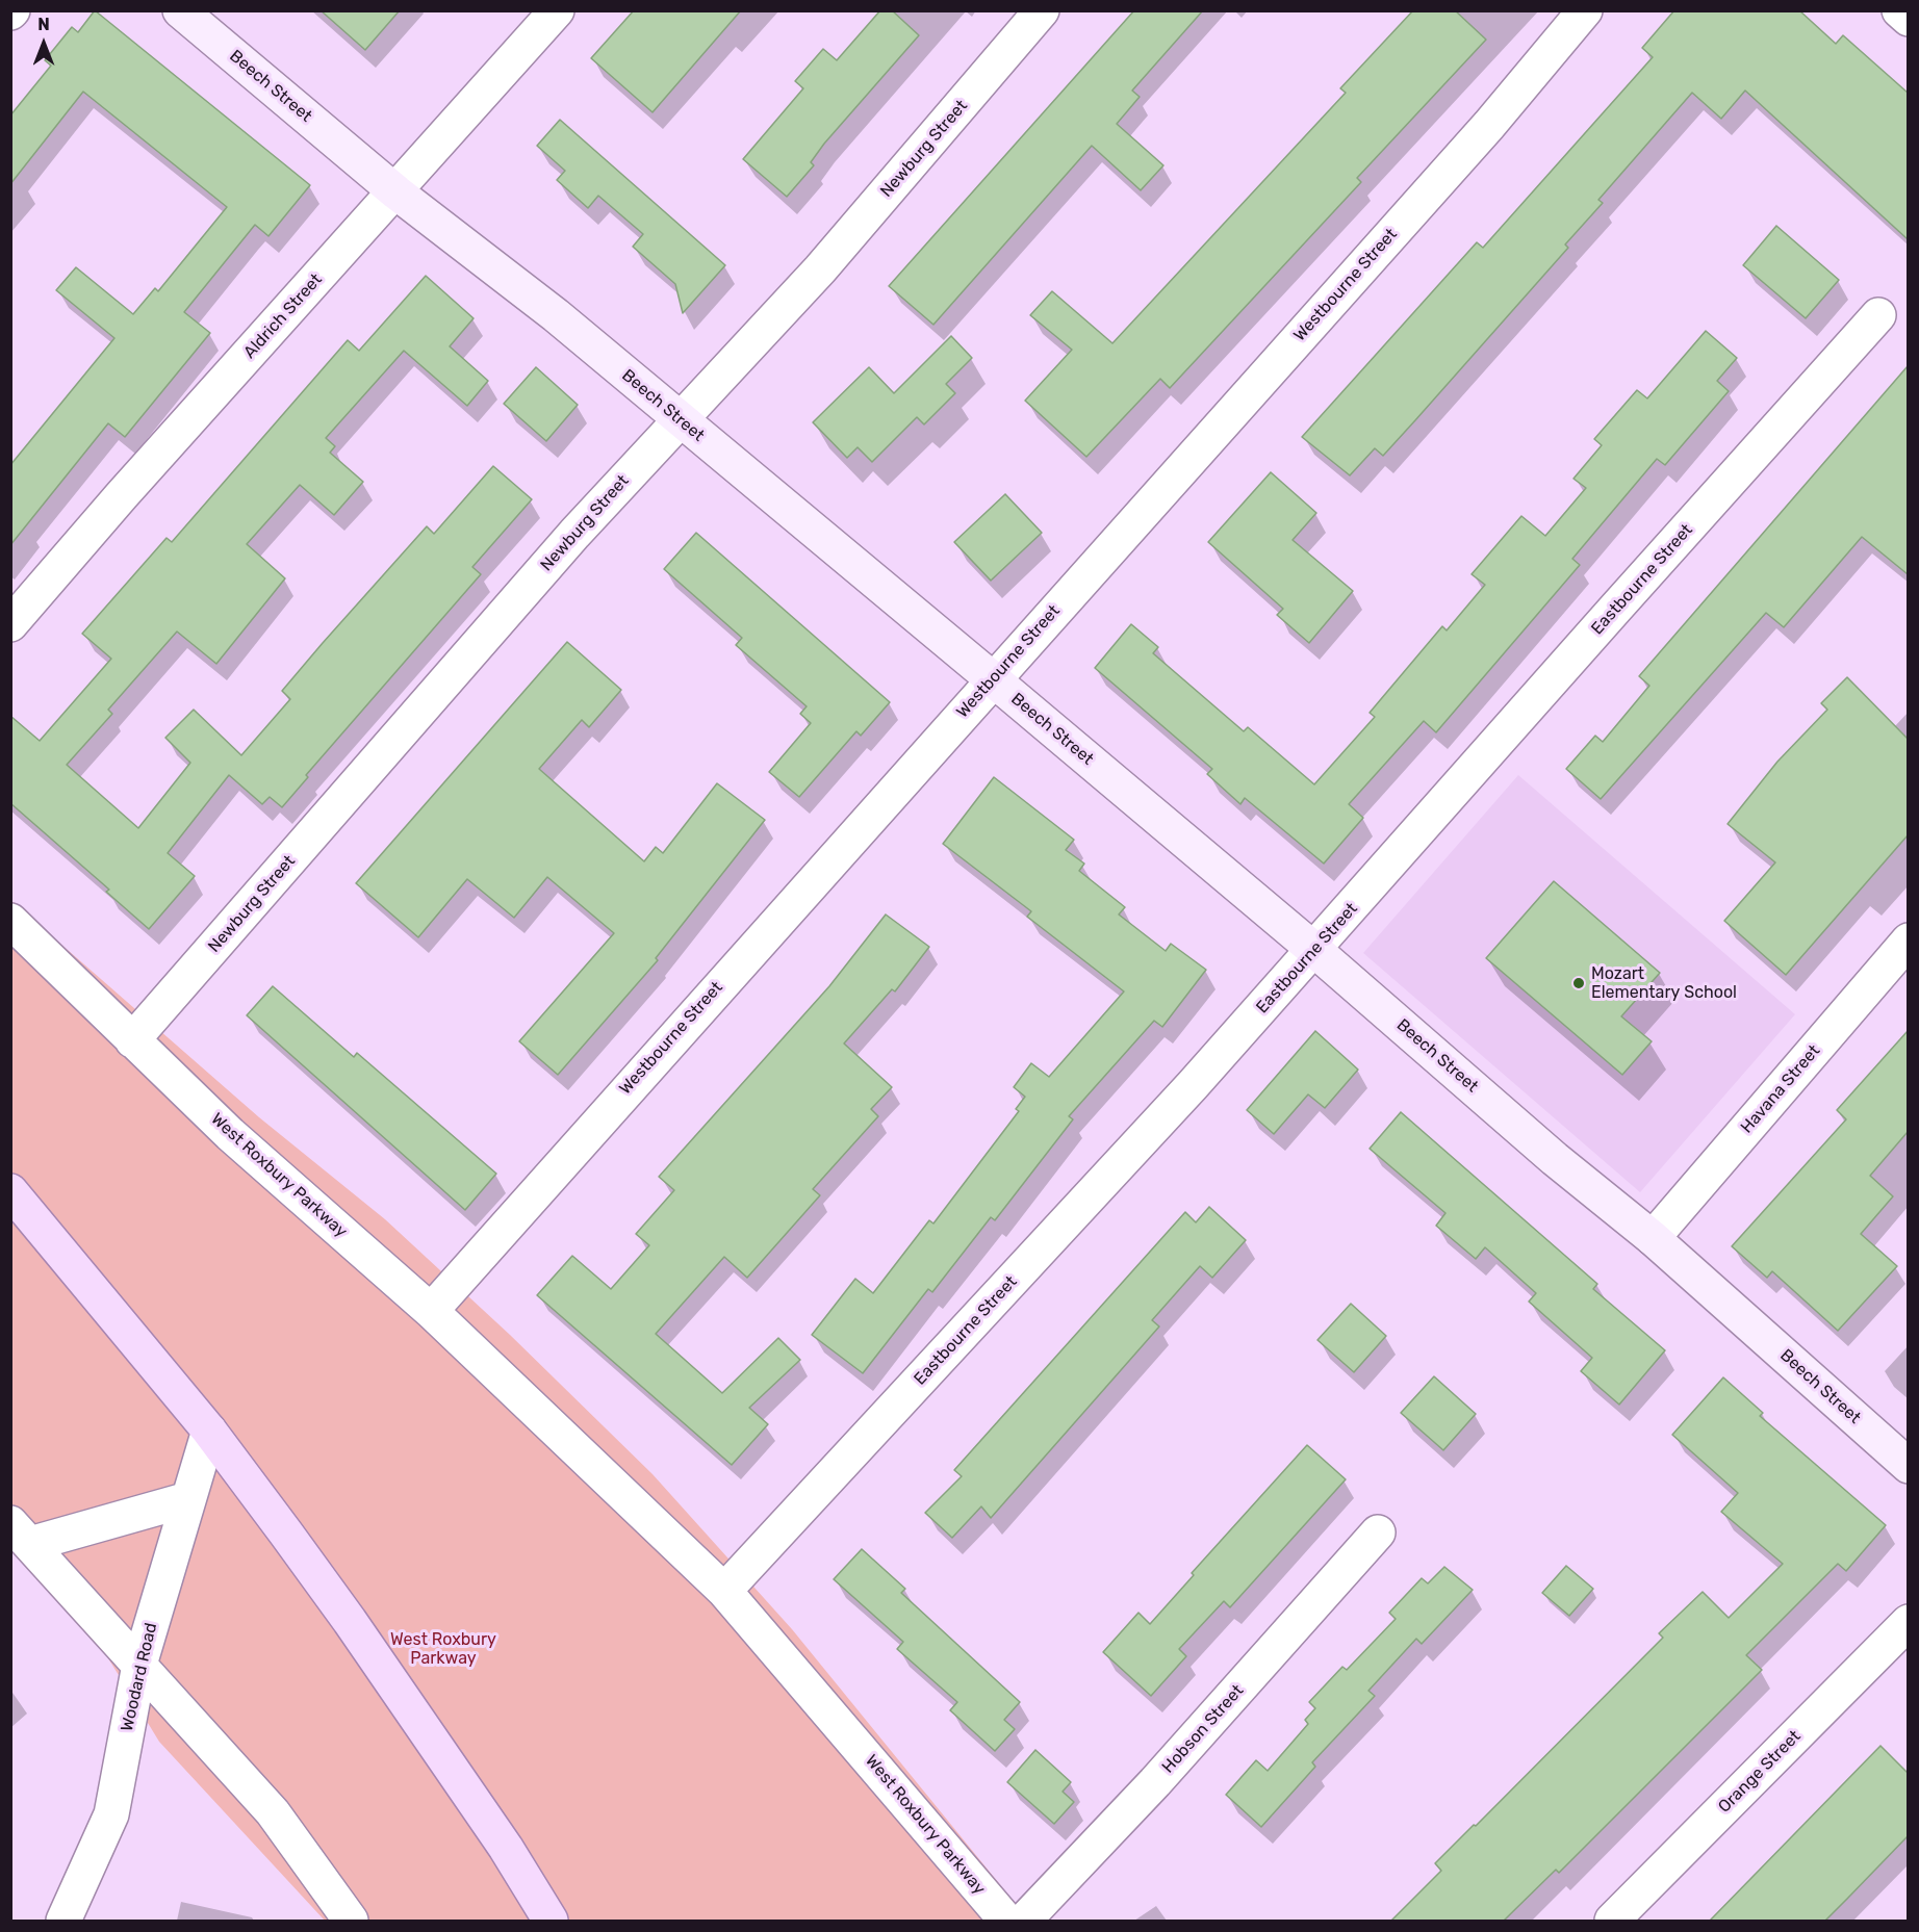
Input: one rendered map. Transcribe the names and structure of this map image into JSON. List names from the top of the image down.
{
  "streets": {
    "street": [
      "Beech Street",
      "Newburg Street",
      "Westbourne Street",
      "Aldrich Street",
      "Eastbourne Street",
      "Havana Street",
      "West Roxbury Parkway",
      "Woodard Road",
      "Hobson Street",
      "Orange Street"
    ]
  },
  "crossings": [
    ["Beech Street", "Newburg Street"],
    ["Beech Street", "Westbourne Street"],
    ["Beech Street", "Aldrich Street"],
    ["Beech Street", "Eastbourne Street"],
    ["Beech Street", "Havana Street"],
    ["Newburg Street", "West Roxbury Parkway"],
    ["Westbourne Street", "West Roxbury Parkway"],
    ["Eastbourne Street", "West Roxbury Parkway"]
  ],
  "parks": ["West Roxbury Parkway"],
  "places": ["Mozart Elementary School"],
  "north": "top"
}
